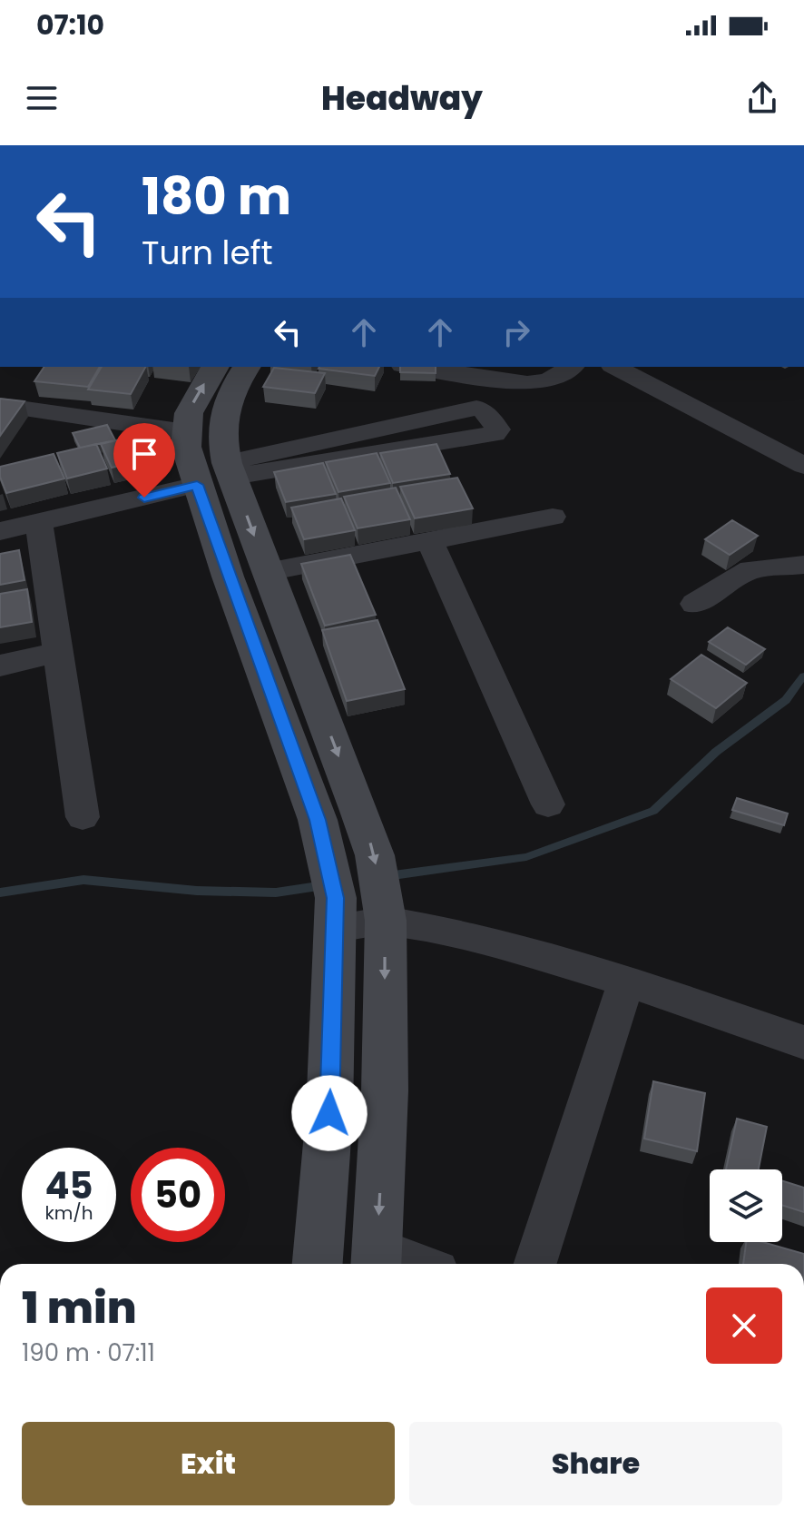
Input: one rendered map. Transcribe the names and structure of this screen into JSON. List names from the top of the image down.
{
  "page": {
    "status": "07:10",
    "header": "Headway",
    "turn": ["180 m", "Turn left"],
    "speed": "45 km/h",
    "limit": "50",
    "heading": ["1 min", "190 m · 07:11"],
    "buttons": ["Exit", "Share"]
  }
}
